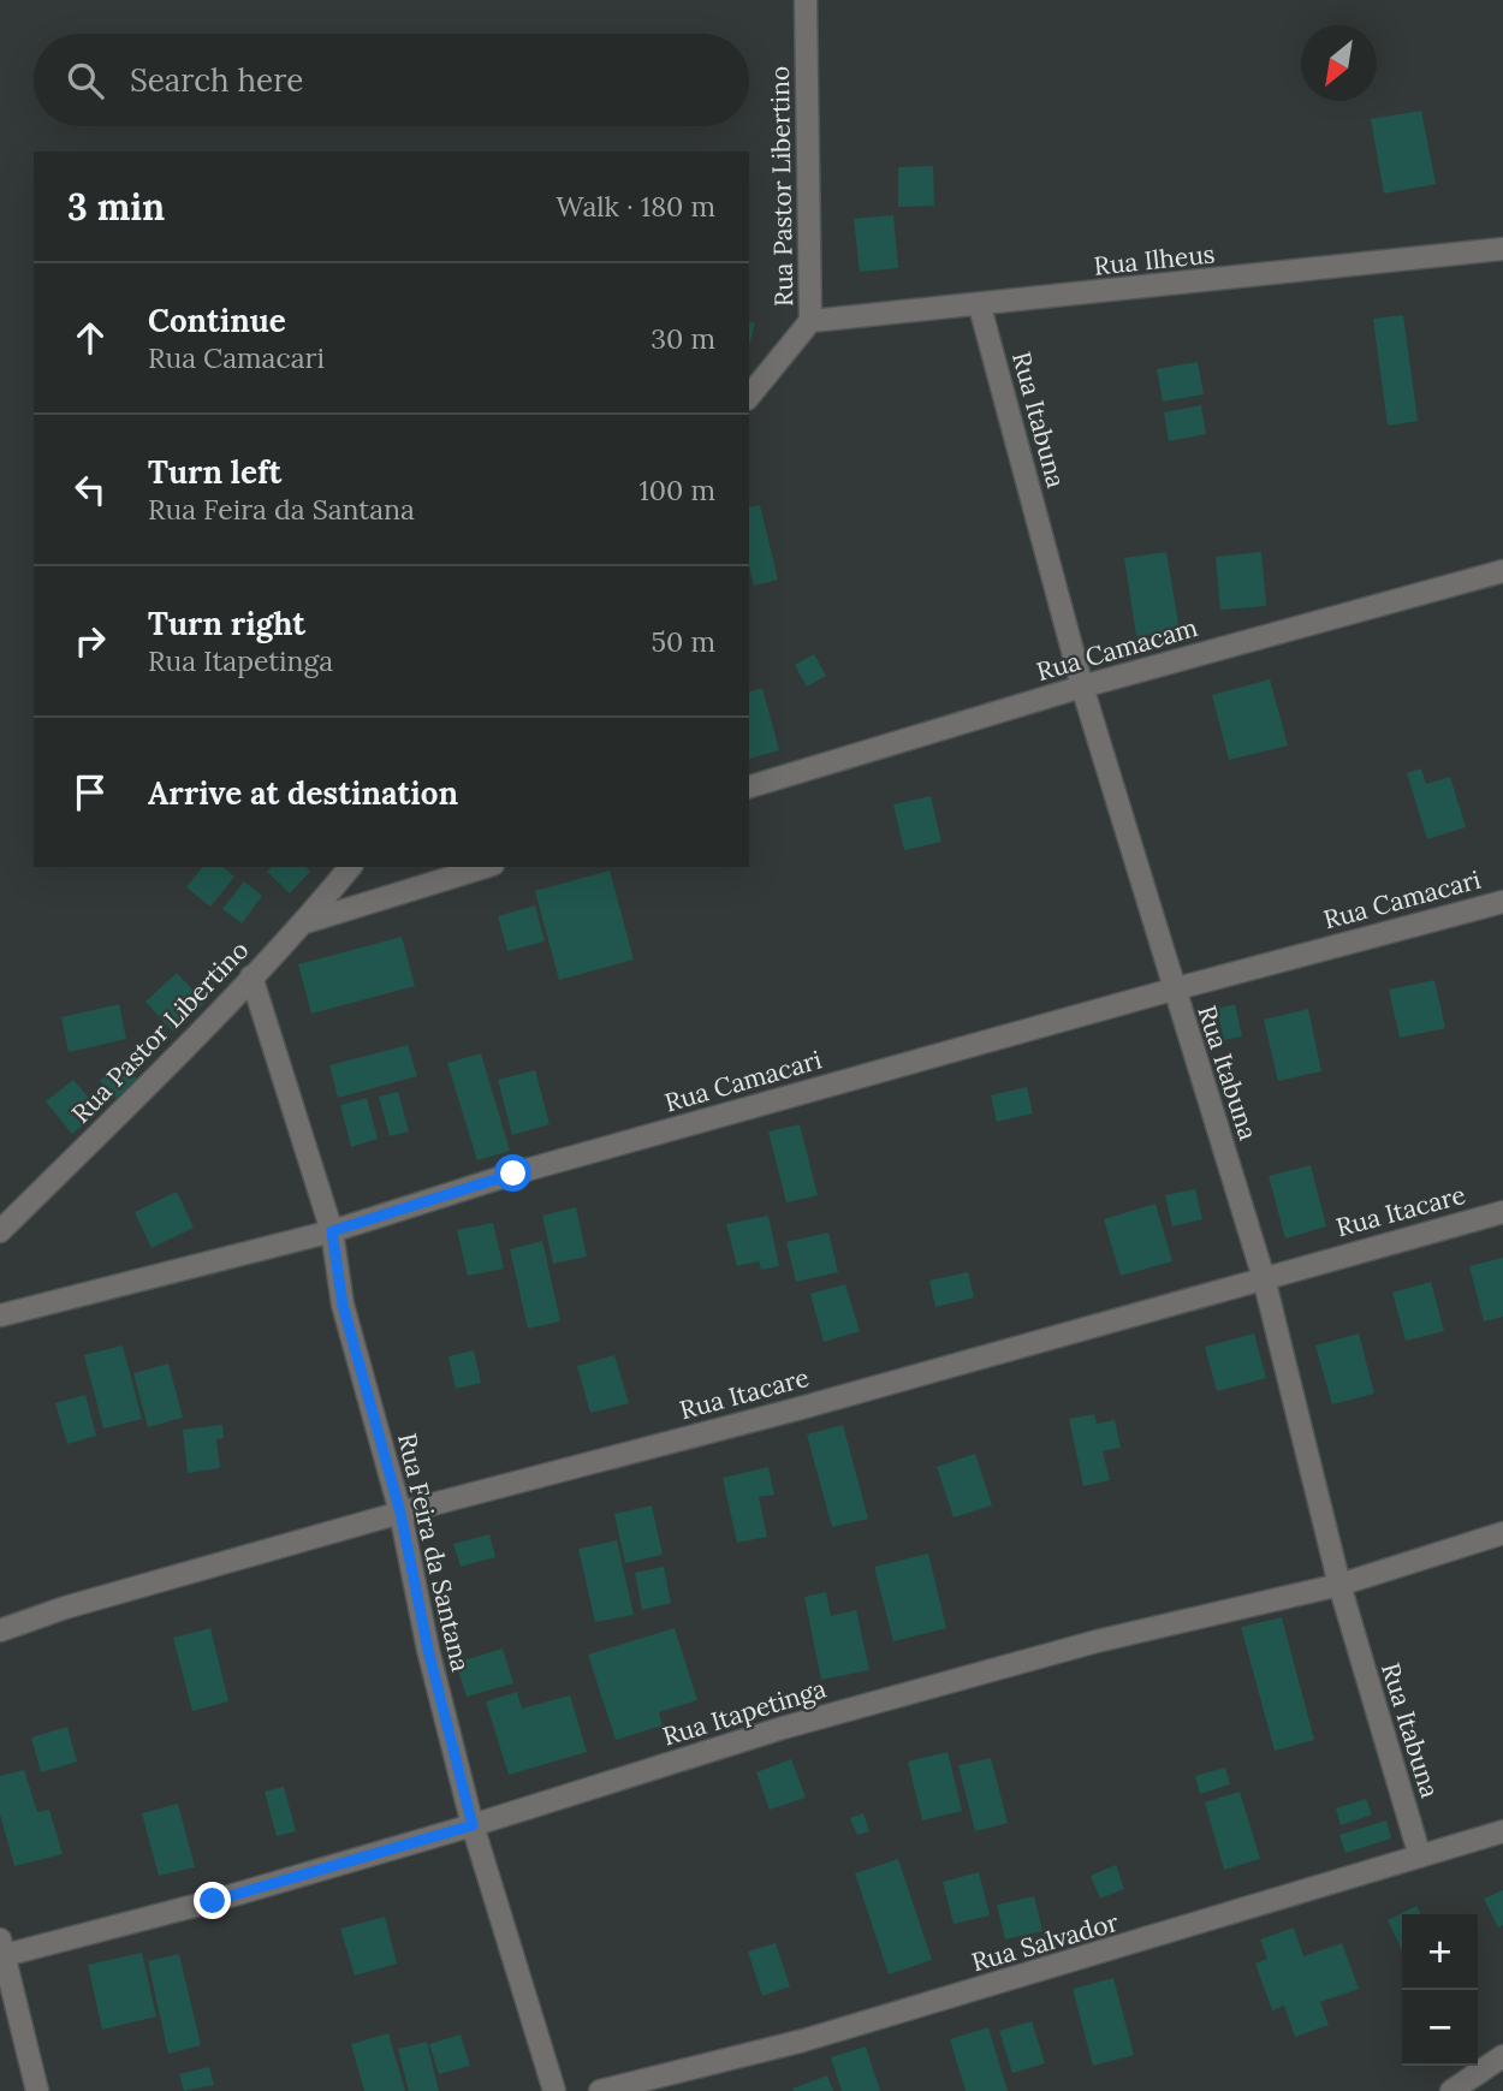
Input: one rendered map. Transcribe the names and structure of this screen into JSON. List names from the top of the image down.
{
  "streets": {
    "street": [
      "Rua Pastor Libertino",
      "Rua Ilheus",
      "Rua Itabuna",
      "Rua Camacam",
      "Rua Camacari",
      "Rua Itacare",
      "Rua Feira da Santana",
      "Rua Itapetinga",
      "Rua Salvador"
    ]
  },
  "crossings": [
    ["Rua Pastor Libertino", "Rua Ilheus"],
    ["Rua Pastor Libertino", "Rua Feira da Santana"],
    ["Rua Ilheus", "Rua Itabuna"],
    ["Rua Itabuna", "Rua Camacam"],
    ["Rua Itabuna", "Rua Camacari"],
    ["Rua Itabuna", "Rua Itacare"],
    ["Rua Itabuna", "Rua Itapetinga"],
    ["Rua Itabuna", "Rua Salvador"],
    ["Rua Camacari", "Rua Feira da Santana"],
    ["Rua Itacare", "Rua Feira da Santana"],
    ["Rua Feira da Santana", "Rua Itapetinga"]
  ],
  "north": "bottom left",
  "page": {
    "search": "Search here",
    "heading": ["3 min", "Walk · 180 m"],
    "list": [
      ["Continue", "Rua Camacari", "30 m"],
      ["Turn left", "Rua Feira da Santana", "100 m"],
      ["Turn right", "Rua Itapetinga", "50 m"],
      "Arrive at destination"
    ],
    "map_buttons": ["+", "−"]
  }
}
